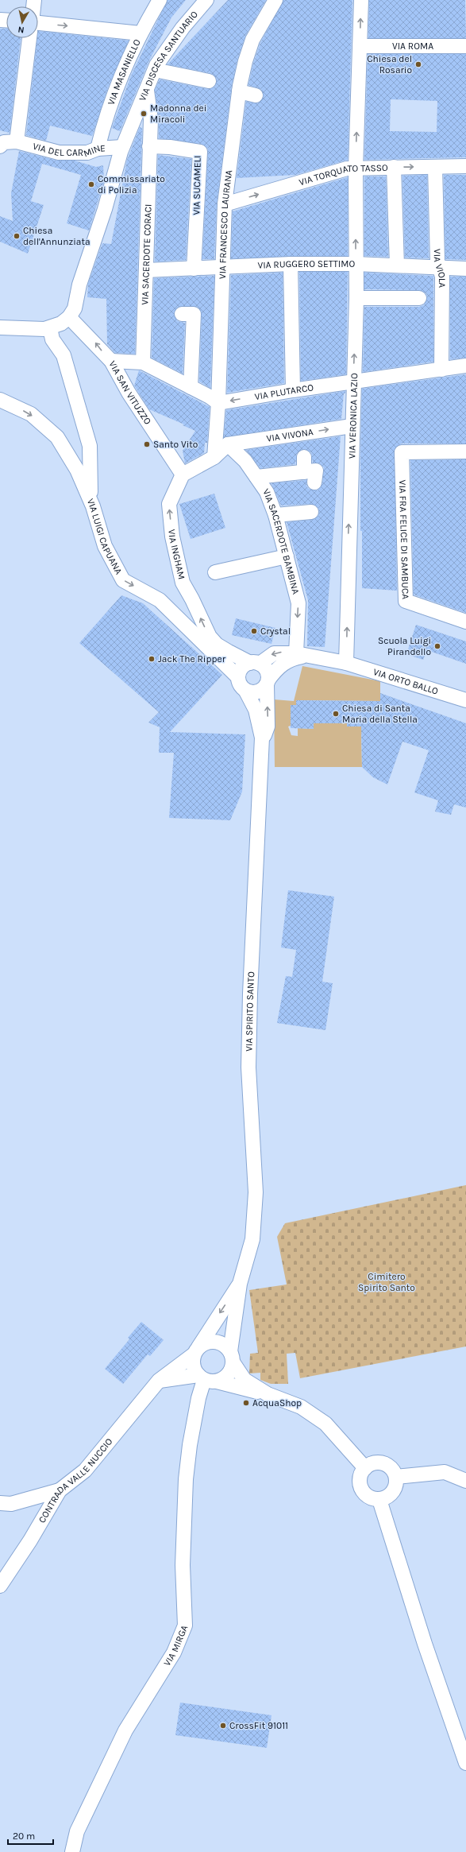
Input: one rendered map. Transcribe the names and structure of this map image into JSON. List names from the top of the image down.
{
  "streets": {
    "street": [
      "VIA ROMA",
      "VIA DISCESA SANTUARIO",
      "VIA MASANIELLO",
      "VIA DEL CARMINE",
      "VIA TORQUATO TASSO",
      "VIA SUCAMELI",
      "VIA FRANCESCO LAURANA",
      "VIA SACERDOTE CORACI",
      "VIA RUGGERO SETTIMO",
      "VIA VIOLA",
      "VIA PLUTARCO",
      "VIA SAN VITUZZO",
      "VIA VERONICA LAZIO",
      "VIA VIVONA",
      "VIA LUIGI CAPUANA",
      "VIA FRA FELICE DI SAMBUCA",
      "VIA SACERDOTE BAMBINA",
      "VIA INGHAM",
      "VIA ORTO BALLO",
      "VIA SPIRITO SANTO",
      "CONTRADA VALLE NUCCIO",
      "VIA MIRGA"
    ]
  },
  "crossings": [
    ["VIA ROMA", "VIA VERONICA LAZIO"],
    ["VIA DISCESA SANTUARIO", "VIA DEL CARMINE"],
    ["VIA DISCESA SANTUARIO", "VIA SACERDOTE CORACI"],
    ["VIA DISCESA SANTUARIO", "VIA SAN VITUZZO"],
    ["VIA MASANIELLO", "VIA DEL CARMINE"],
    ["VIA TORQUATO TASSO", "VIA FRANCESCO LAURANA"],
    ["VIA TORQUATO TASSO", "VIA VIOLA"],
    ["VIA TORQUATO TASSO", "VIA VERONICA LAZIO"],
    ["VIA SUCAMELI", "VIA SACERDOTE CORACI"],
    ["VIA SUCAMELI", "VIA RUGGERO SETTIMO"],
    ["VIA FRANCESCO LAURANA", "VIA RUGGERO SETTIMO"],
    ["VIA FRANCESCO LAURANA", "VIA PLUTARCO"],
    ["VIA SACERDOTE CORACI", "VIA RUGGERO SETTIMO"],
    ["VIA RUGGERO SETTIMO", "VIA VIOLA"],
    ["VIA RUGGERO SETTIMO", "VIA VERONICA LAZIO"],
    ["VIA VIOLA", "VIA PLUTARCO"],
    ["VIA PLUTARCO", "VIA VERONICA LAZIO"],
    ["VIA SAN VITUZZO", "VIA INGHAM"],
    ["VIA VERONICA LAZIO", "VIA VIVONA"],
    ["VIA VERONICA LAZIO", "VIA ORTO BALLO"],
    ["VIA VIVONA", "VIA SACERDOTE BAMBINA"],
    ["VIA LUIGI CAPUANA", "VIA INGHAM"],
    ["VIA SACERDOTE BAMBINA", "VIA ORTO BALLO"],
    ["VIA SPIRITO SANTO", "CONTRADA VALLE NUCCIO"],
    ["VIA SPIRITO SANTO", "VIA MIRGA"],
    ["CONTRADA VALLE NUCCIO", "VIA MIRGA"]
  ],
  "one_way": ["VIA TORQUATO TASSO", "VIA LUIGI CAPUANA", "VIA SACERDOTE BAMBINA"],
  "parks": ["Cimitero Spirito Santo"],
  "places": [
    "Chiesa del Rosario",
    "Madonna dei Miracoli",
    "Commissariato di Polizia",
    "Chiesa dell'Annunziata",
    "Santo Vito",
    "Crystal",
    "Scuola Luigi Pirandello",
    "Jack The Ripper",
    "Chiesa di Santa Maria della Stella",
    "AcquaShop",
    "CrossFit 91011"
  ],
  "scale_bar": "20 m",
  "north": "bottom"
}
